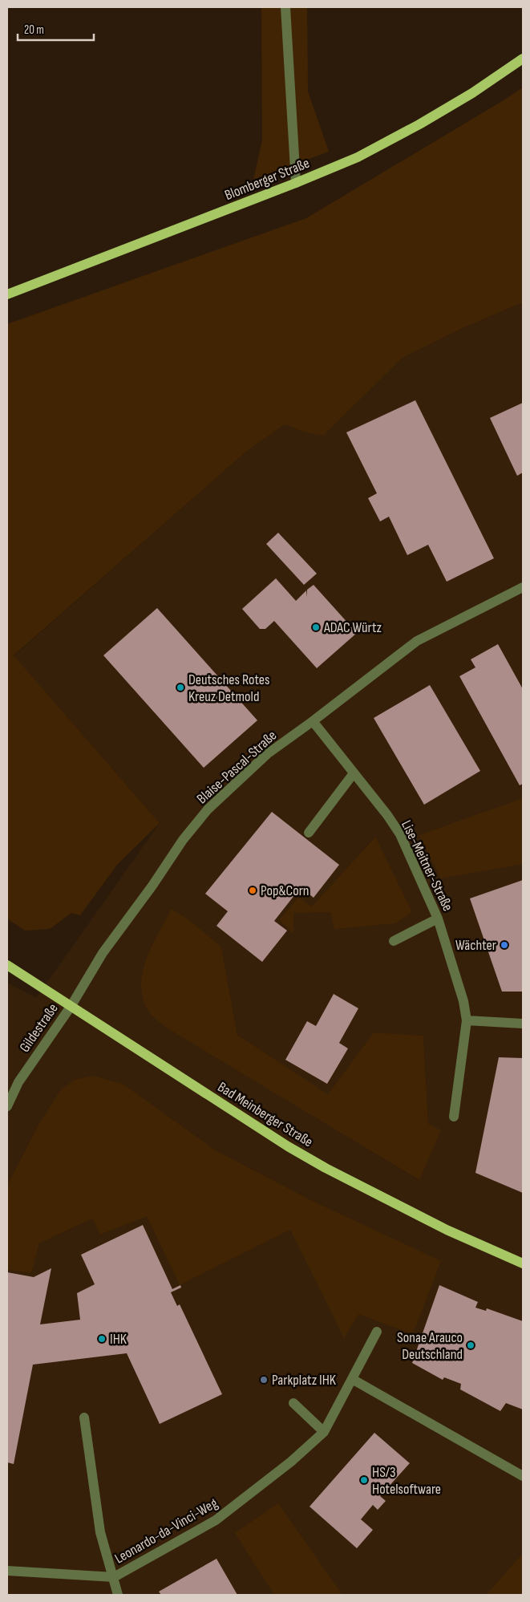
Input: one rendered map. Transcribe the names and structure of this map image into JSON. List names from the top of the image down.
{
  "streets": {
    "main road": ["Blomberger Straße", "Bad Meinberger Straße"],
    "street": [
      "Blaise-Pascal-Straße",
      "Lise-Meitner-Straße",
      "Gildestraße",
      "Leonardo-da-Vinci-Weg"
    ]
  },
  "crossings": [
    ["Blaise-Pascal-Straße", "Lise-Meitner-Straße"],
    ["Blaise-Pascal-Straße", "Gildestraße"],
    ["Blaise-Pascal-Straße", "Bad Meinberger Straße"],
    ["Gildestraße", "Bad Meinberger Straße"]
  ],
  "places": [
    "ADAC Würtz",
    "Deutsches Rotes Kreuz Detmold",
    "Pop&Corn",
    "Wächter",
    "IHK",
    "Sonae Arauco Deutschland",
    "Parkplatz IHK",
    "HS/3 Hotelsoftware"
  ],
  "scale_bar": "20 m"
}
